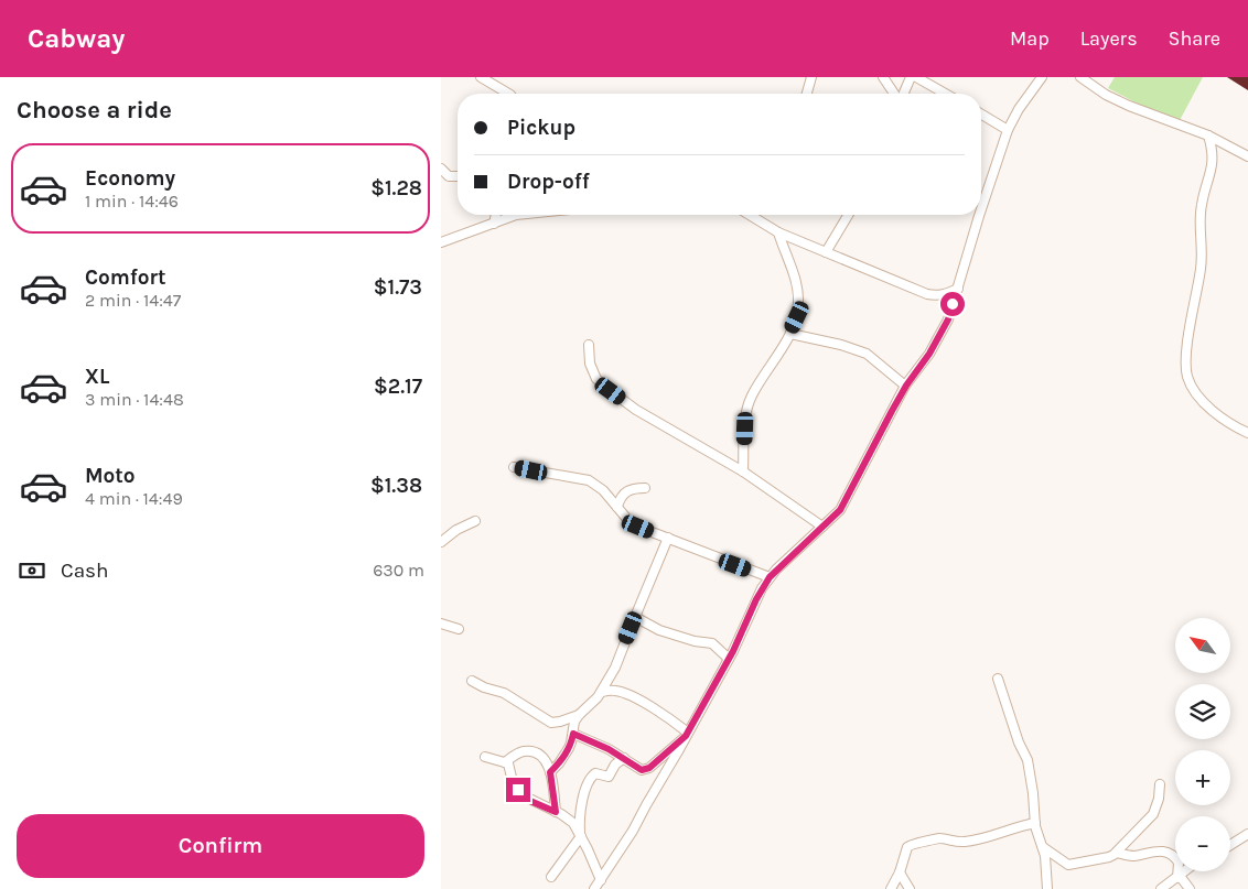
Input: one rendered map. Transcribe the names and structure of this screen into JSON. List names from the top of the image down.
{
  "north": "top left",
  "page": {
    "header": "Cabway",
    "nav": ["Map", "Layers", "Share"],
    "heading": "Choose a ride",
    "banner": ["Pickup", "Drop-off"],
    "list": [
      {
        "name": "Economy",
        "note": "1 min · 14:46",
        "value": "$1.28"
      },
      {
        "name": "Comfort",
        "note": "2 min · 14:47",
        "value": "$1.73"
      },
      {
        "name": "XL",
        "note": "3 min · 14:48",
        "value": "$2.17"
      },
      {
        "name": "Moto",
        "note": "4 min · 14:49",
        "value": "$1.38"
      }
    ],
    "pay": ["Cash", "630 m"],
    "map_buttons": ["+", "−"],
    "buttons": "Confirm"
  }
}
